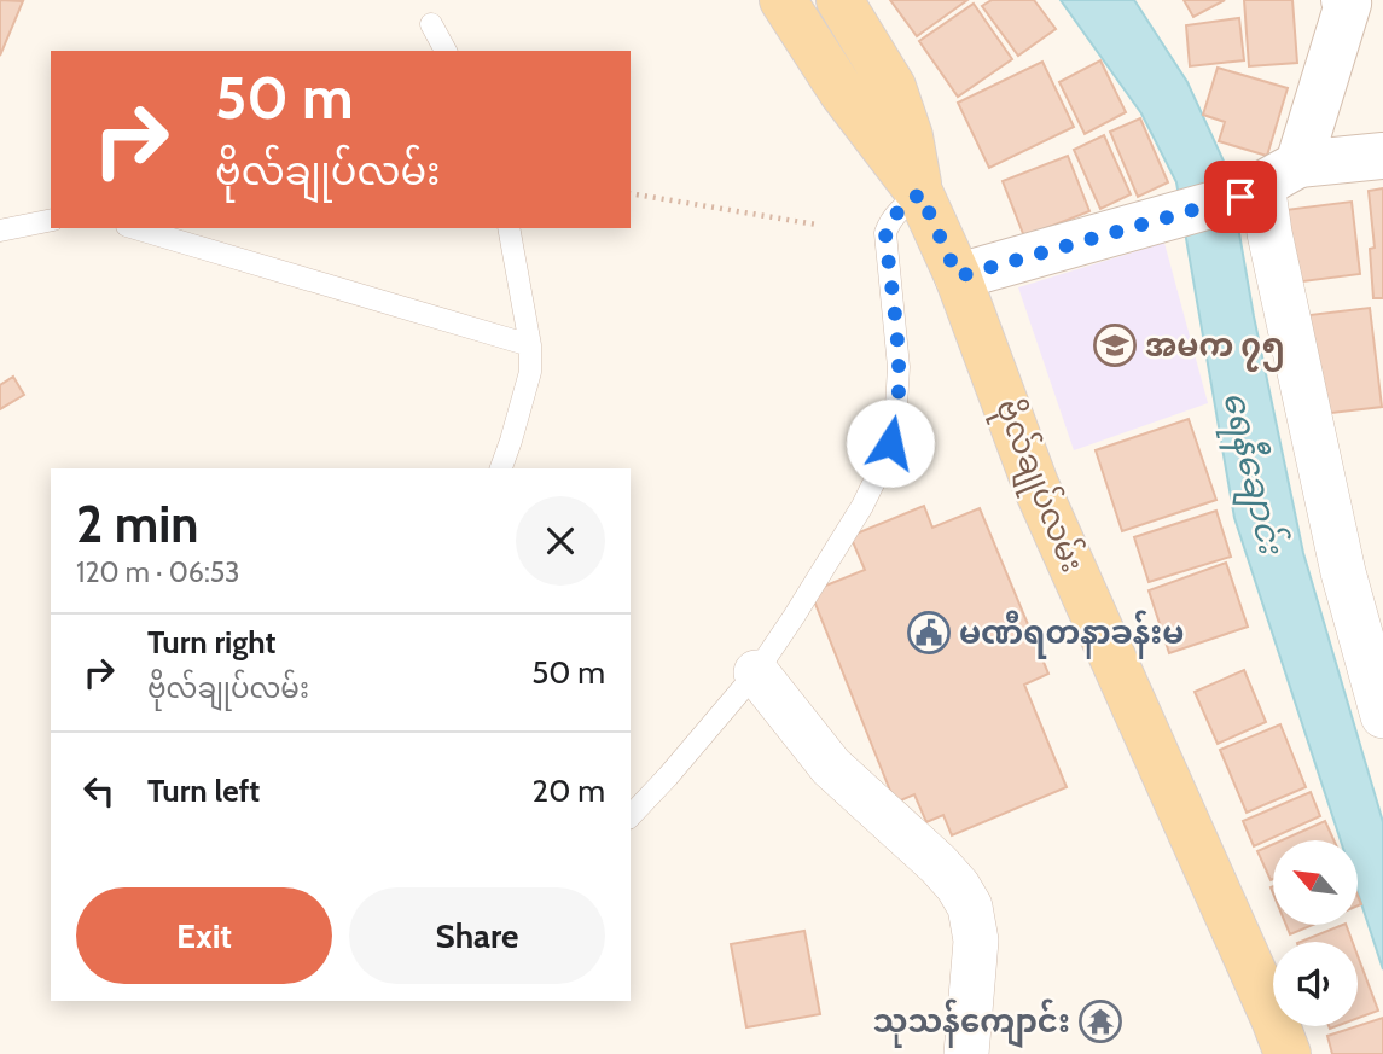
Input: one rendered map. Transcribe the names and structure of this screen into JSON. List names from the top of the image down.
{
  "streets": {
    "main road": ["ဗိုလ်‌ချုပ်‌လမ်း"]
  },
  "water": ["ရေနီချောင်း"],
  "places": {
    "school or university": ["အမက ၇၅"],
    "public building": ["မဏီရတနာခန်းမ"],
    "temple": ["သုသန်ကျောင်း"]
  },
  "north": "top left",
  "page": {
    "turn": ["50 m", "ဗိုလ်‌ချုပ်‌လမ်း"],
    "heading": ["2 min", "120 m · 06:53"],
    "list": [
      {
        "name": "Turn right",
        "note": "ဗိုလ်‌ချုပ်‌လမ်း",
        "value": "50 m"
      },
      {
        "name": "Turn left",
        "value": "20 m"
      }
    ],
    "buttons": ["Exit", "Share"]
  }
}
